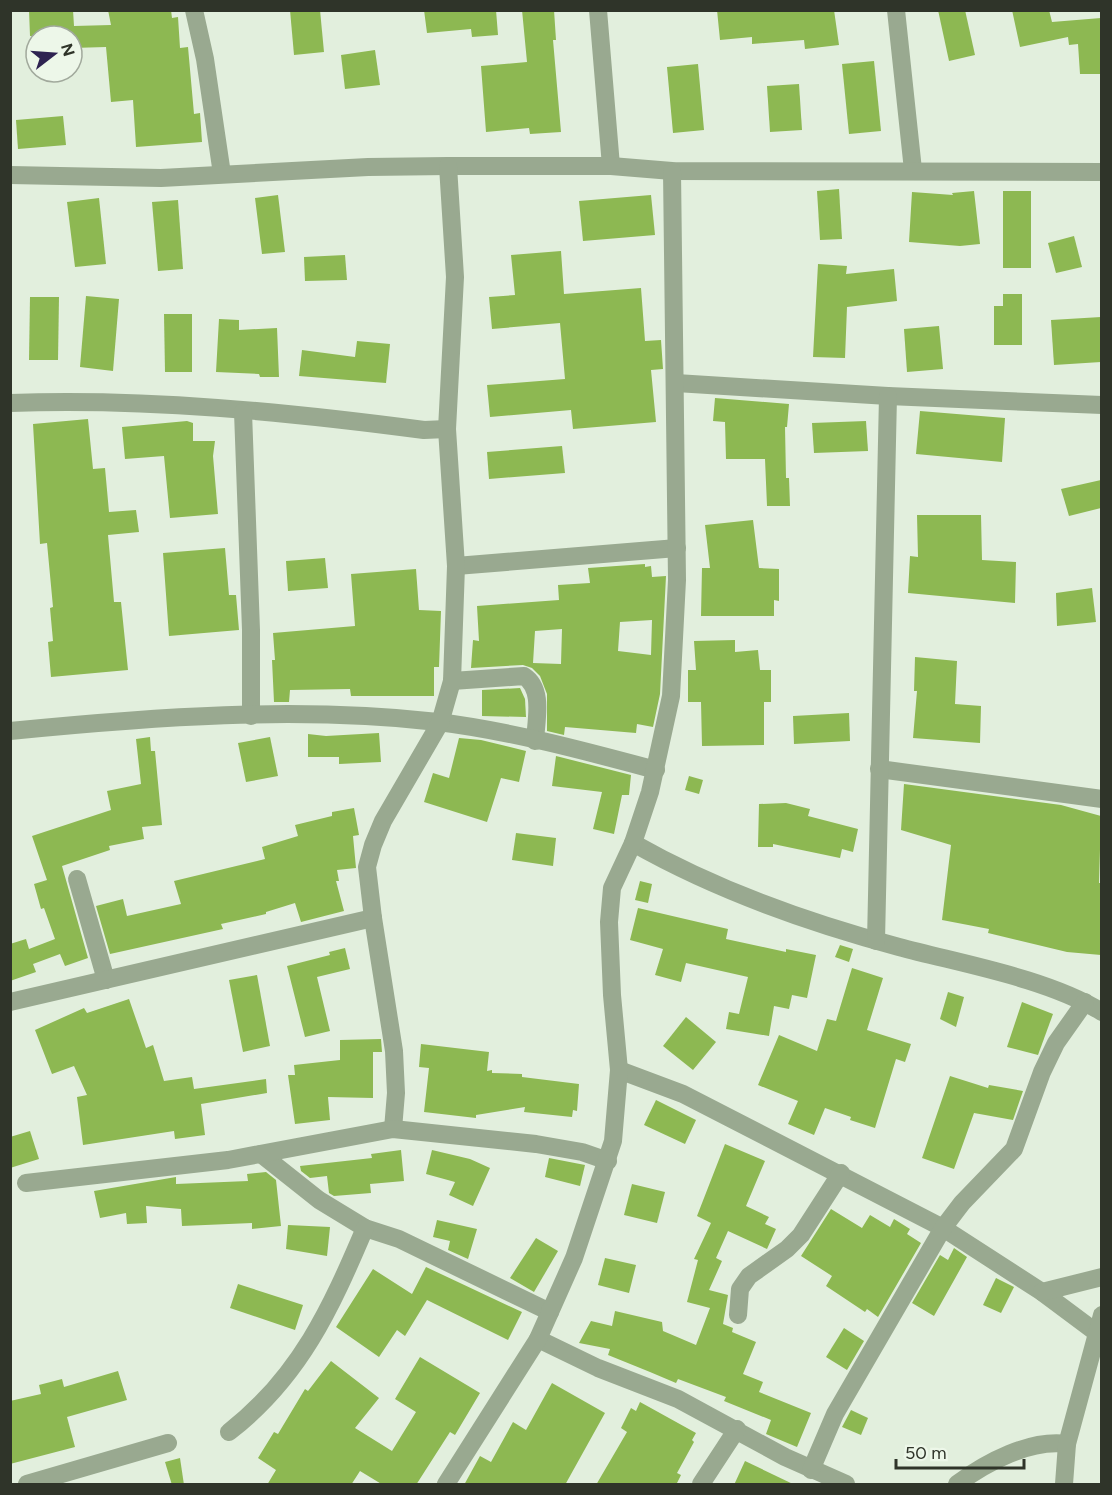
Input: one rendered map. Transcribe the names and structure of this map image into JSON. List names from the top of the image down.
{
  "scale_bar": "50 m",
  "north": "right"
}
